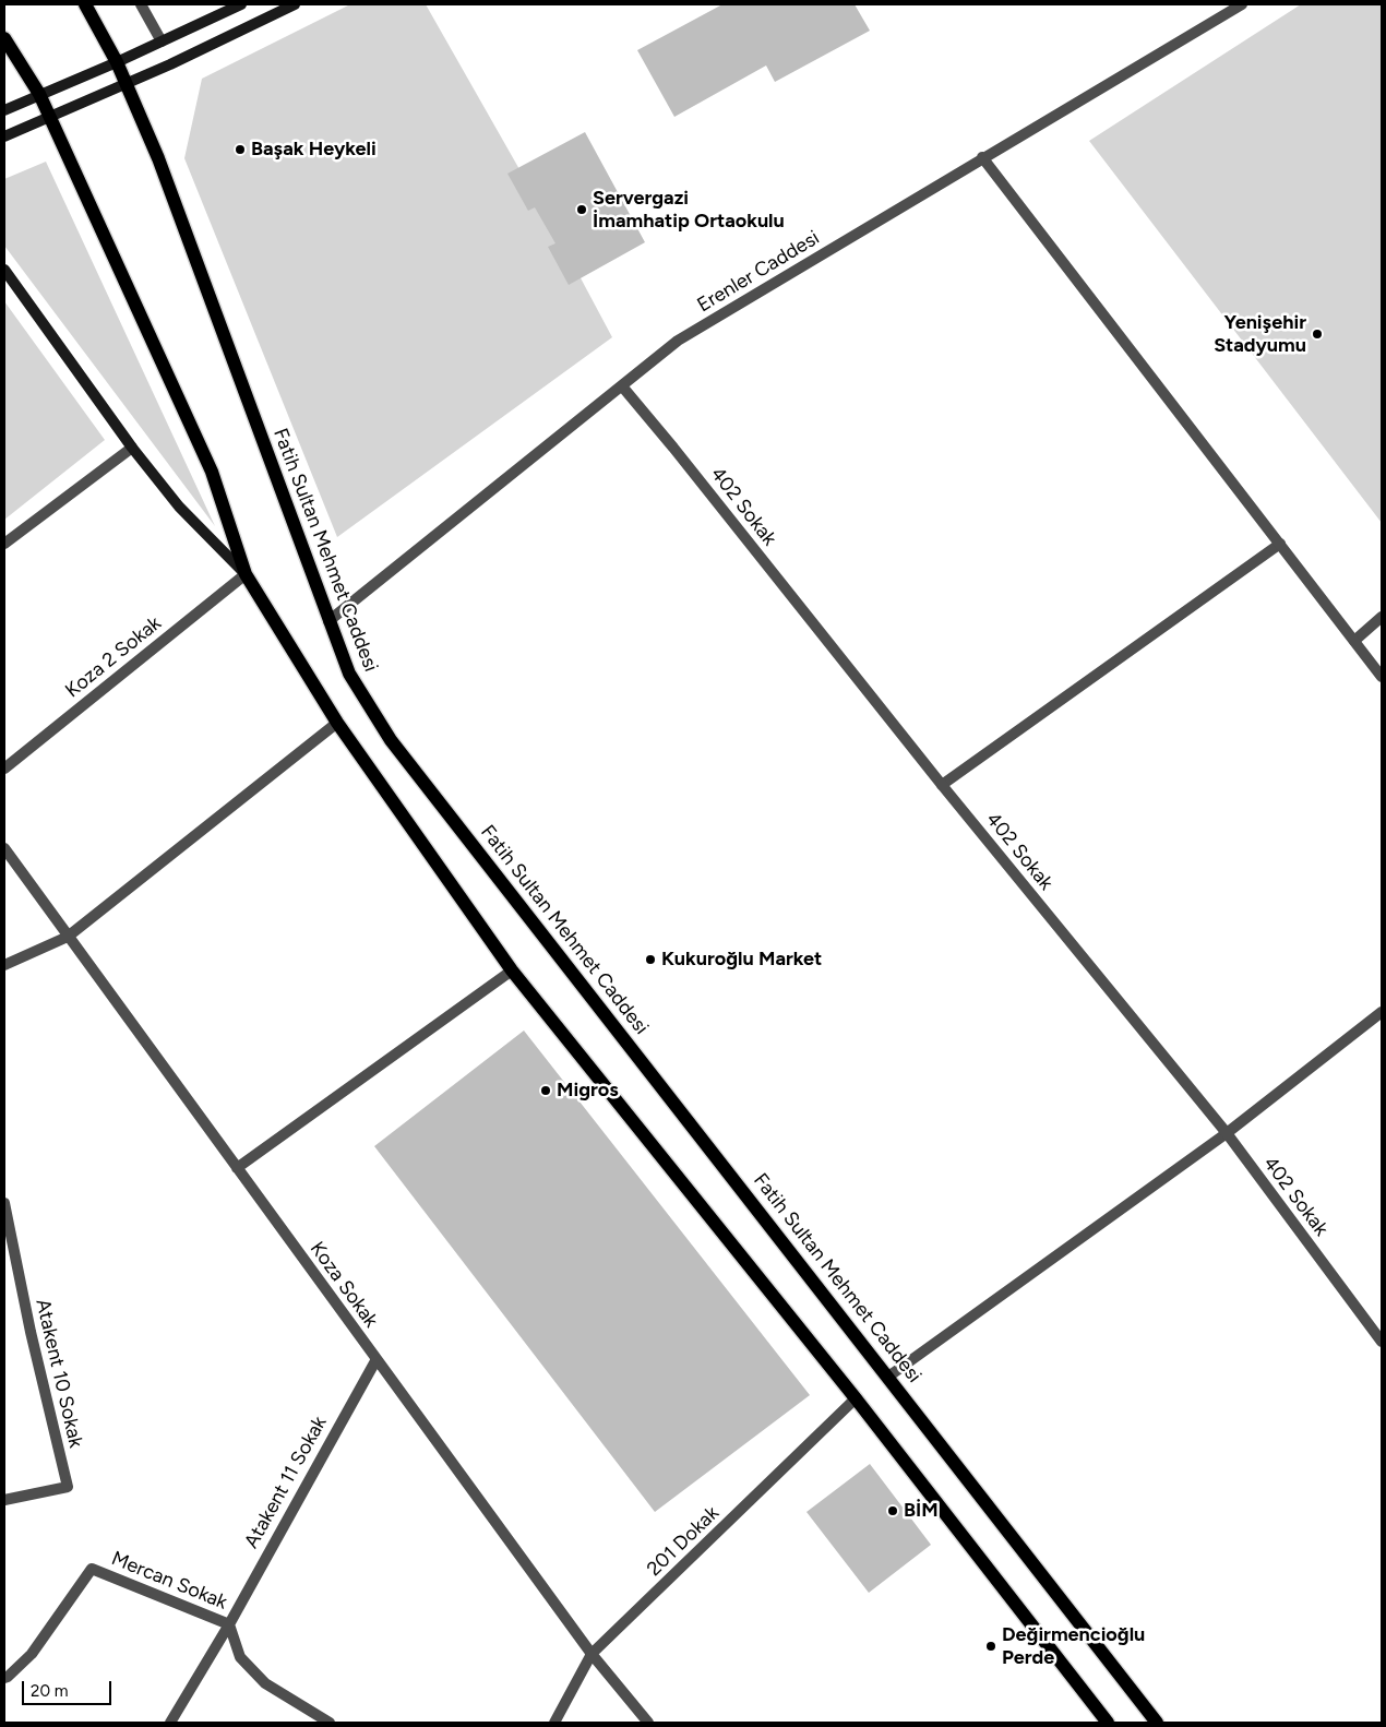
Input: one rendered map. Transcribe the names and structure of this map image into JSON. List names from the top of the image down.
{
  "streets": {
    "main road": ["Fatih Sultan Mehmet Caddesi"],
    "street": [
      "Erenler Caddesi",
      "402 Sokak",
      "Koza 2 Sokak",
      "Koza Sokak",
      "Atakent 10 Sokak",
      "Atakent 11 Sokak",
      "201 Dokak",
      "Mercan Sokak"
    ]
  },
  "crossings": [
    ["Erenler Caddesi", "402 Sokak"],
    ["Erenler Caddesi", "Fatih Sultan Mehmet Caddesi"],
    ["Koza Sokak", "Atakent 11 Sokak"],
    ["Koza Sokak", "201 Dokak"],
    ["Atakent 11 Sokak", "Mercan Sokak"]
  ],
  "places": [
    "Başak Heykeli",
    "Servergazi İmamhatip Ortaokulu",
    "Yenişehir Stadyumu",
    "Kukuroğlu Market",
    "Migros",
    "BİM",
    "Değirmencioğlu Perde"
  ],
  "scale_bar": "20 m"
}
